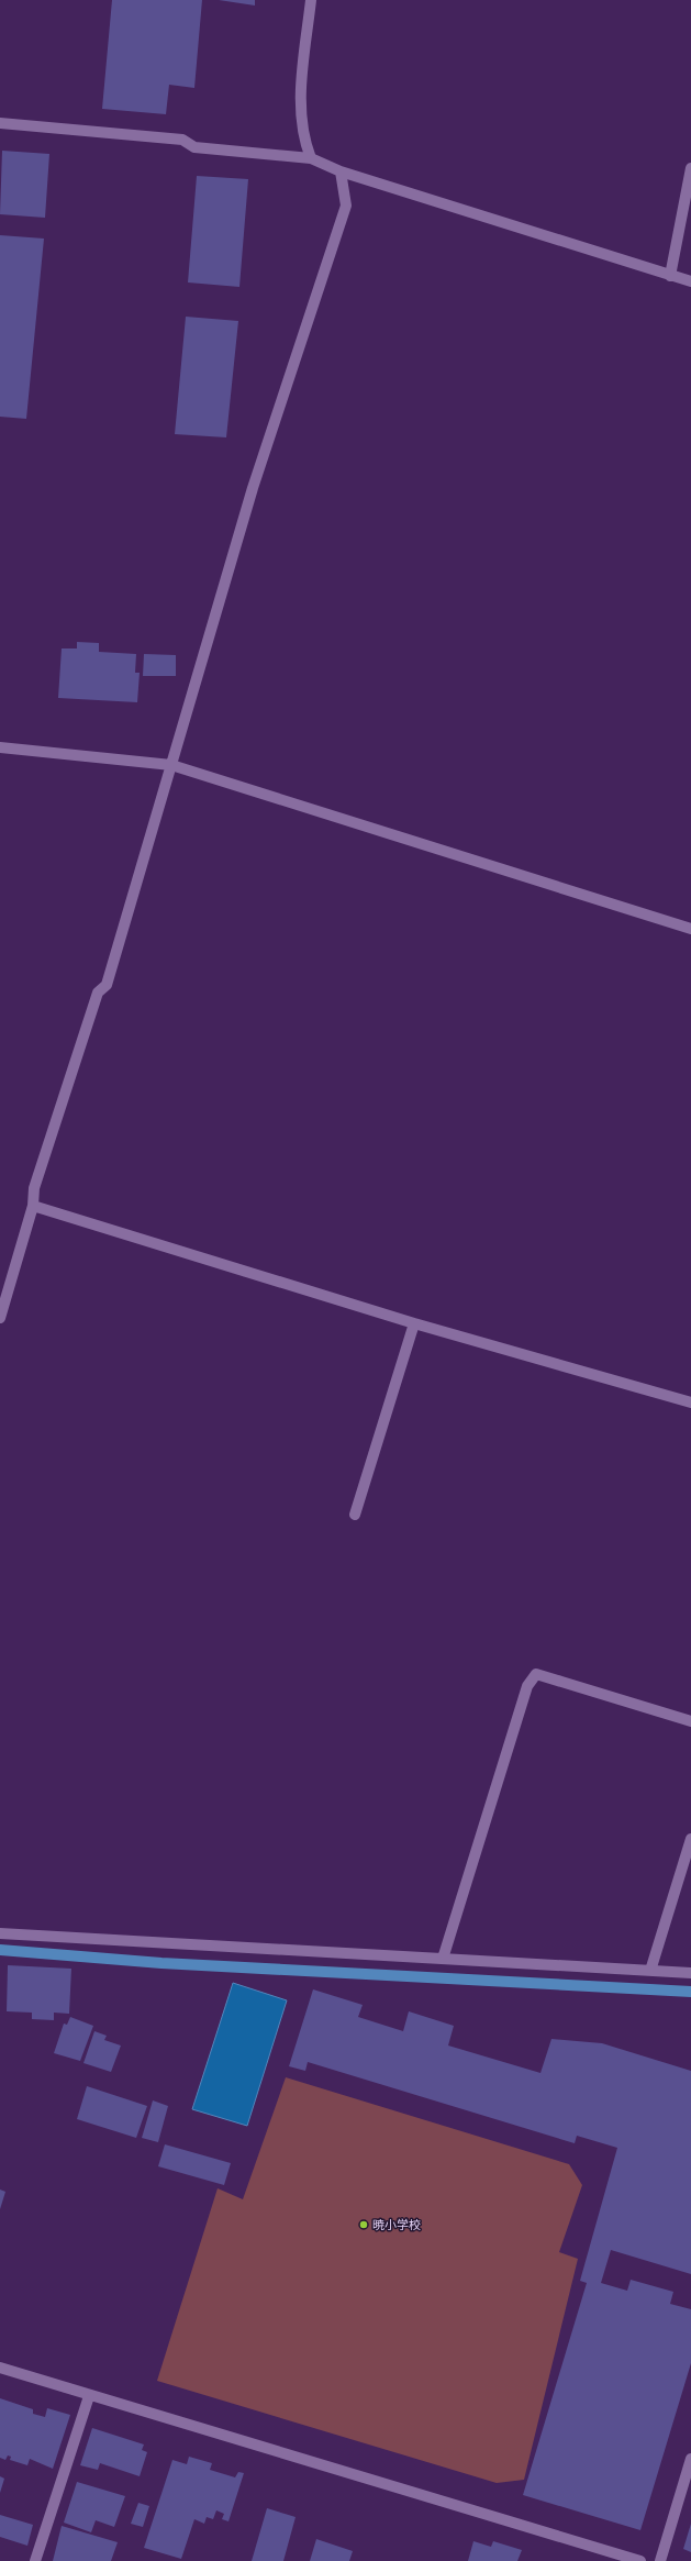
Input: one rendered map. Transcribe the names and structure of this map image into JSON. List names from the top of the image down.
{
  "places": ["暁小学校"]
}
